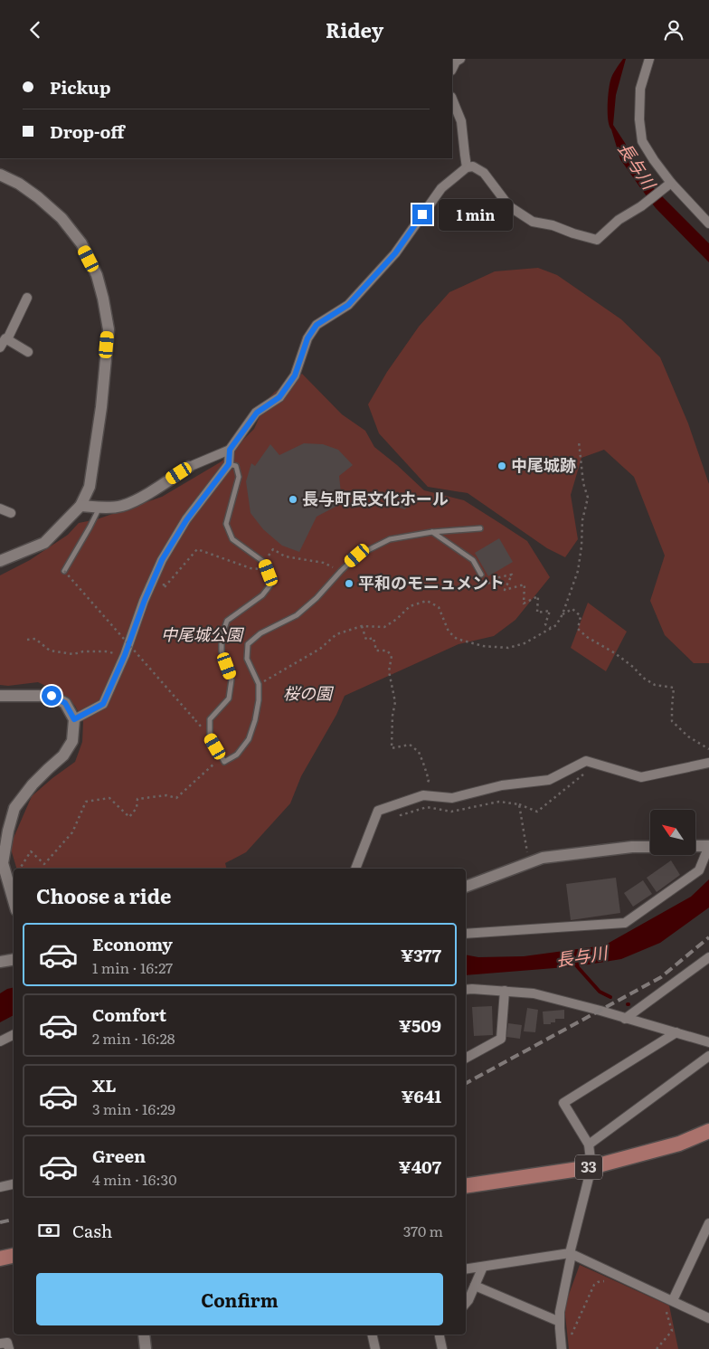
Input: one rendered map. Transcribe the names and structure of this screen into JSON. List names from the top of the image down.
{
  "streets": {
    "main road": ["33"]
  },
  "water": ["長与川"],
  "parks": ["中尾城公園", "桜の園"],
  "places": ["中尾城跡", "長与町民文化ホール", "平和のモニュメント"],
  "north": "top left",
  "page": {
    "header": "Ridey",
    "banner": ["Pickup", "Drop-off"],
    "bubble": "1 min",
    "heading": "Choose a ride",
    "list": [
      {
        "name": "Economy",
        "note": "1 min · 16:27",
        "value": "¥377"
      },
      {
        "name": "Comfort",
        "note": "2 min · 16:28",
        "value": "¥509"
      },
      {
        "name": "XL",
        "note": "3 min · 16:29",
        "value": "¥641"
      },
      {
        "name": "Green",
        "note": "4 min · 16:30",
        "value": "¥407"
      }
    ],
    "pay": ["Cash", "370 m"],
    "buttons": "Confirm"
  }
}
